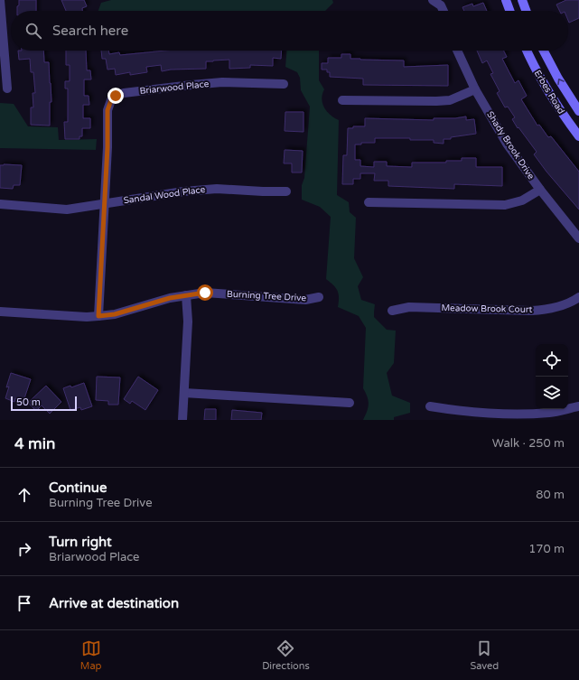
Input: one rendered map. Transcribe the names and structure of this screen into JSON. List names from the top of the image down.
{
  "streets": {
    "main road": ["Erbes Road"],
    "street": [
      "Briarwood Place",
      "Shady Brook Drive",
      "Sandal Wood Place",
      "Burning Tree Drive",
      "Meadow Brook Court"
    ]
  },
  "crossings": [
    ["Briarwood Place", "Sandal Wood Place"],
    ["Briarwood Place", "Burning Tree Drive"]
  ],
  "scale_bar": "50 m",
  "page": {
    "search": "Search here",
    "scale": "50 m",
    "heading": ["4 min", "Walk · 250 m"],
    "list": [
      ["Continue", "Burning Tree Drive", "80 m"],
      ["Turn right", "Briarwood Place", "170 m"],
      "Arrive at destination"
    ],
    "nav": ["Map", "Directions", "Saved"]
  }
}
